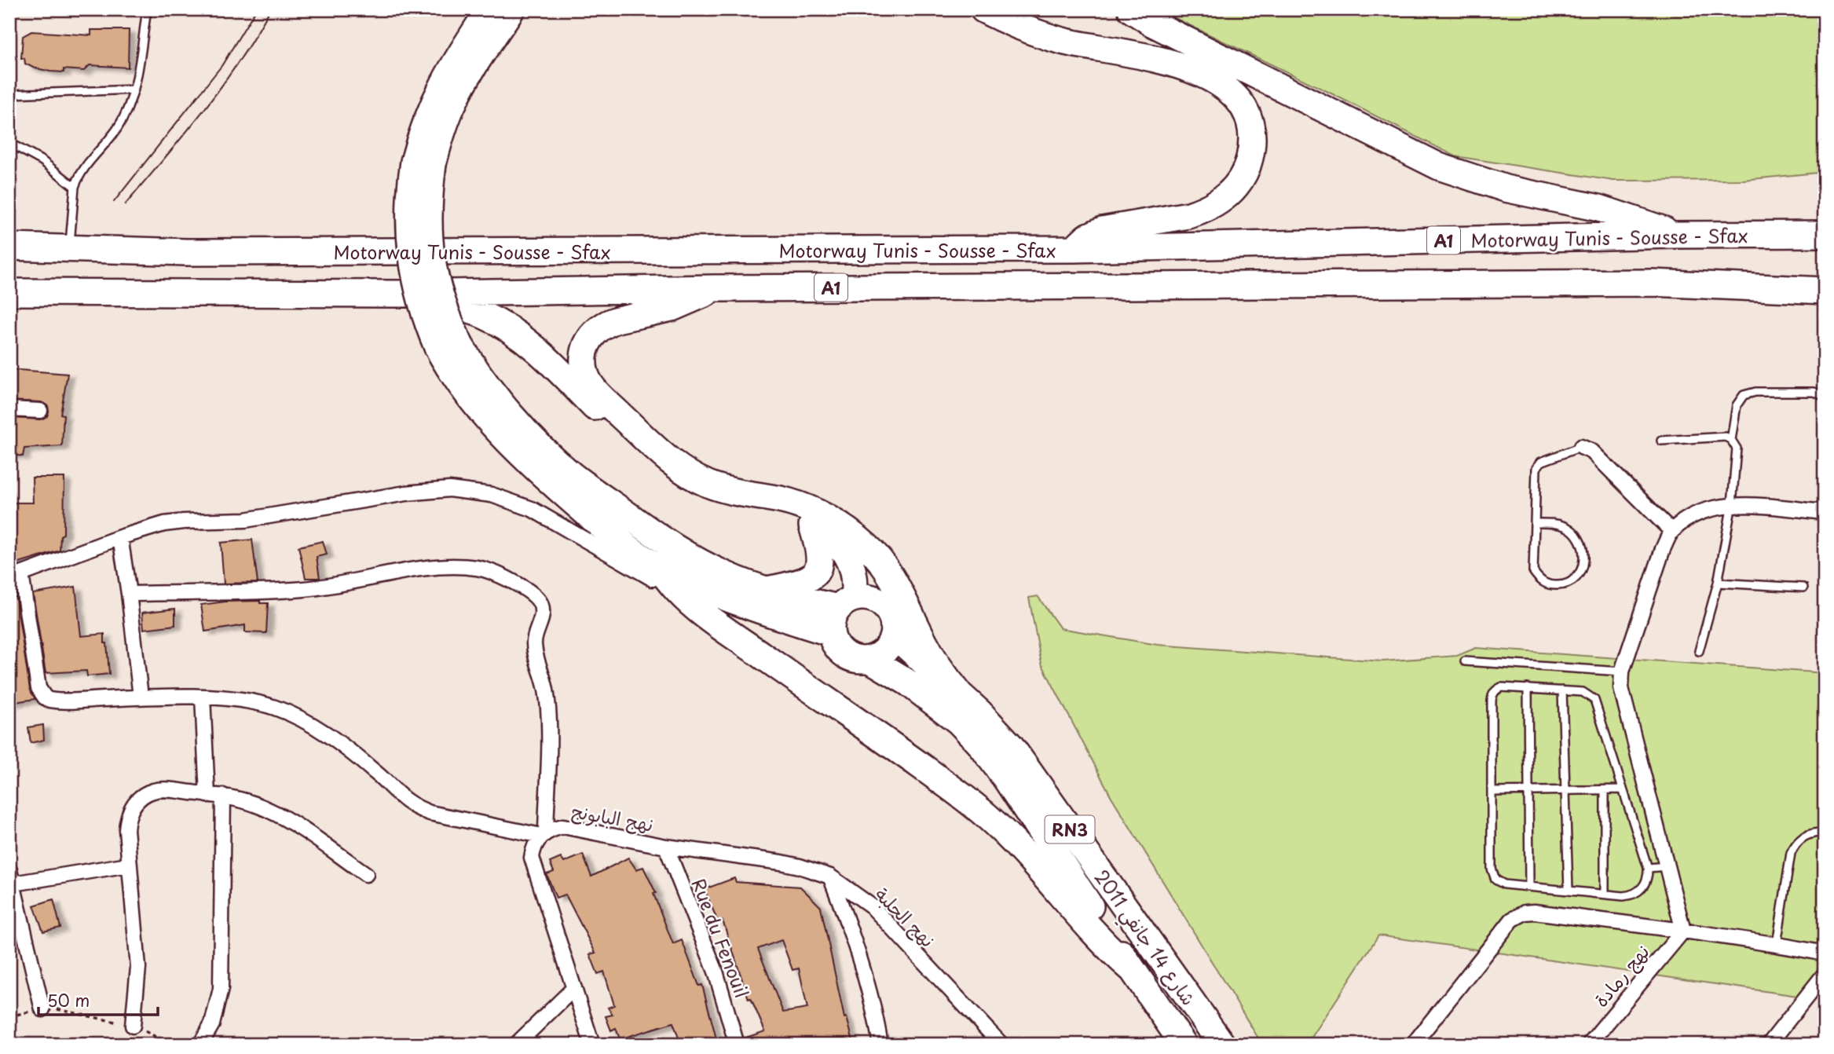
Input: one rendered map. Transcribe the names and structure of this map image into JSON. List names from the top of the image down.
{
  "streets": {
    "highway": [
      "Motorway Tunis - Sousse - Sfax",
      "A1",
      "RN3",
      "شارع 14 جانفي 2011"
    ],
    "street": [
      "نهج البابونج",
      "نهج الحلبة",
      "Rue du Fenouil",
      "نهج رمادة"
    ]
  },
  "crossings": [
    ["نهج البابونج", "نهج الحلبة"],
    ["نهج البابونج", "Rue du Fenouil"]
  ],
  "scale_bar": "50 m"
}
